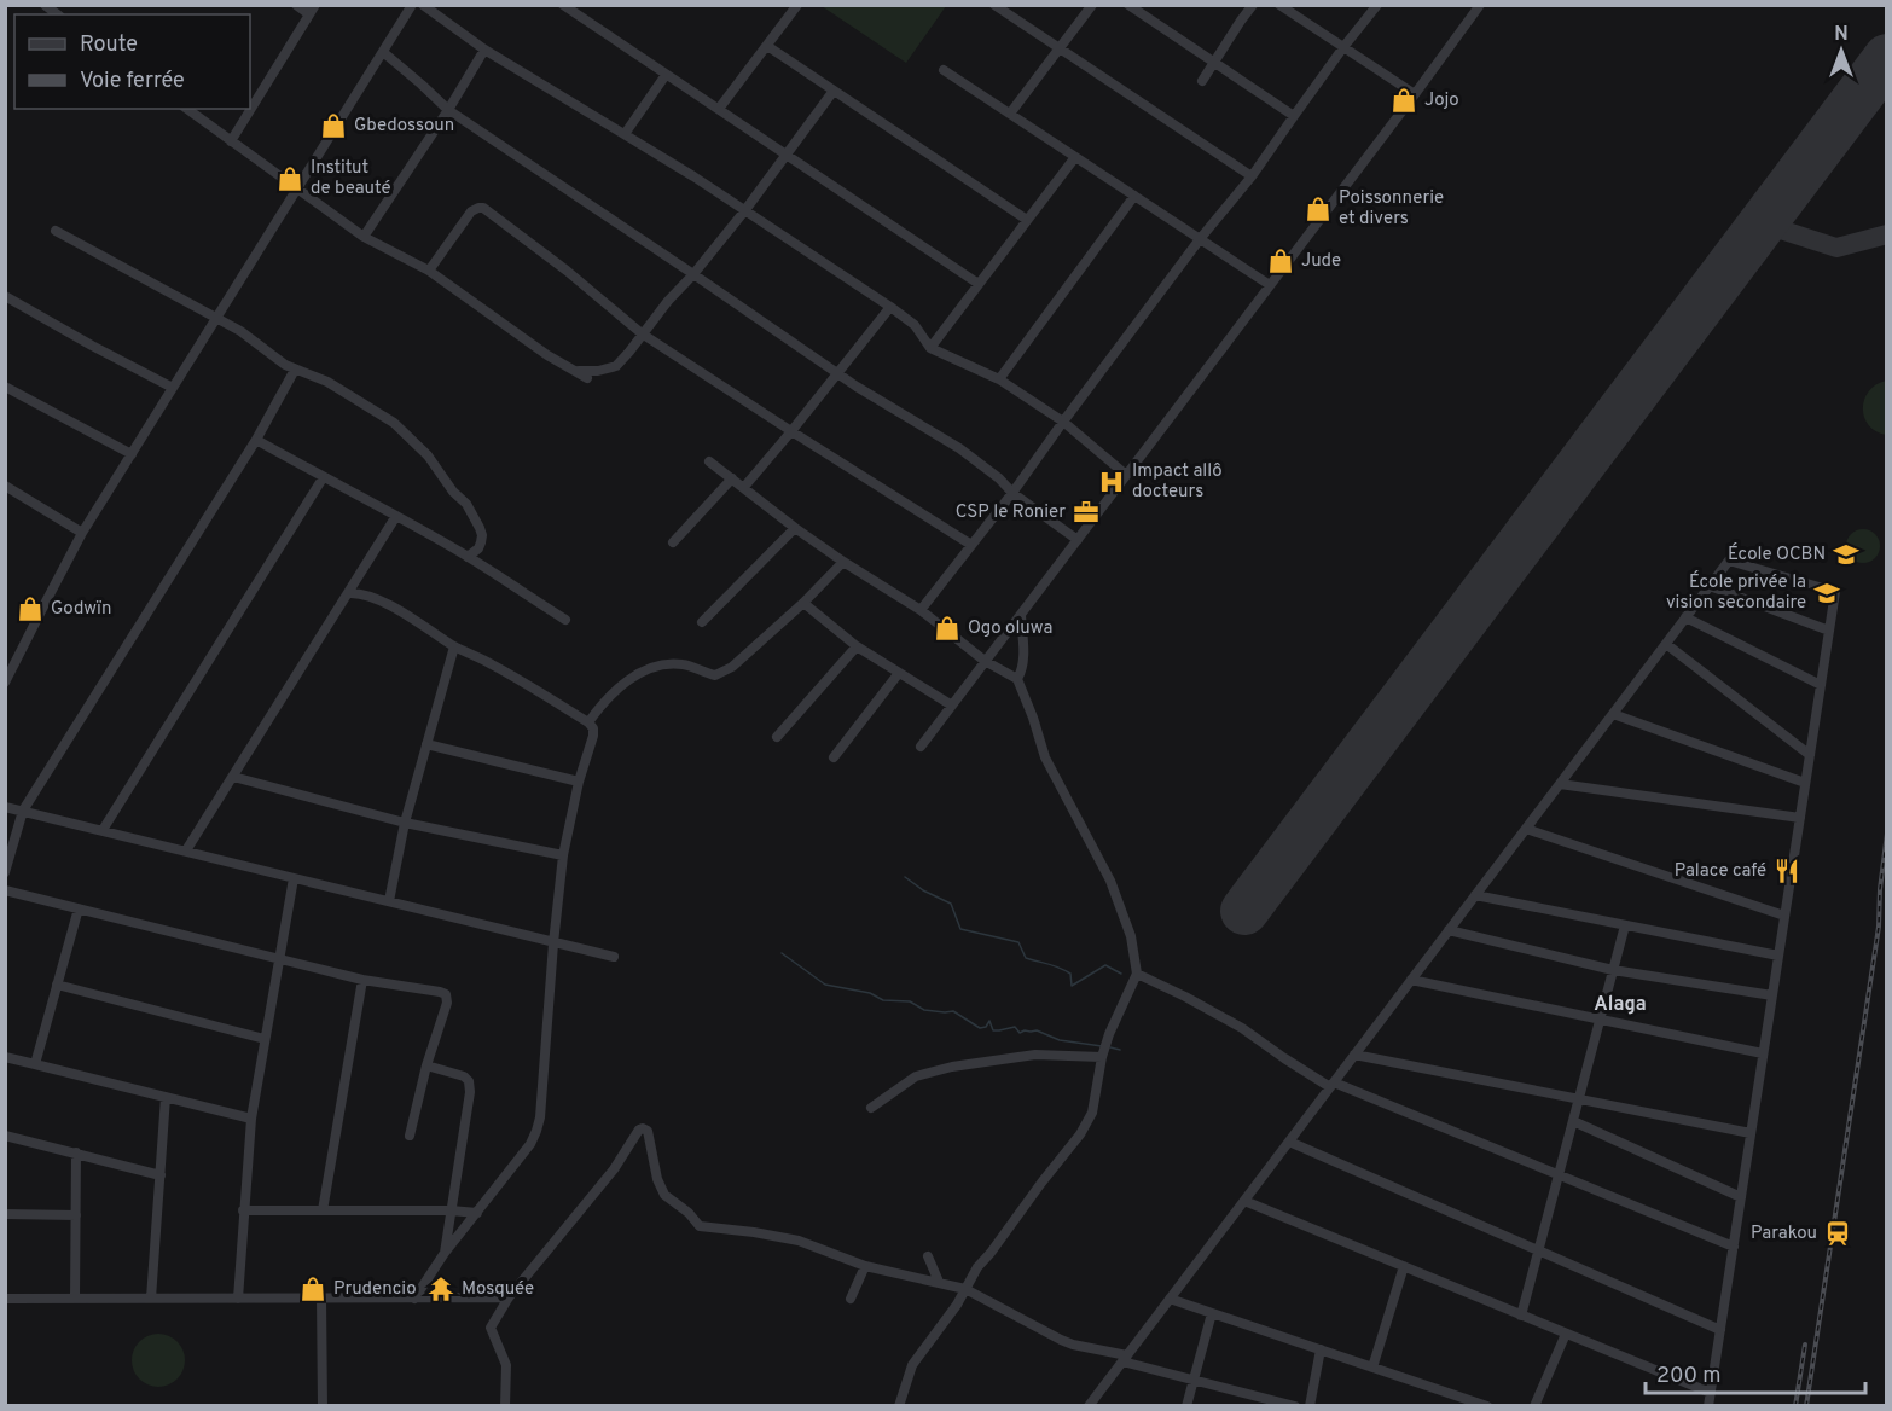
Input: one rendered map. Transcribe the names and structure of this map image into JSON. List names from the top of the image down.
{
  "districts": ["Alaga"],
  "places": {
    "shop": [
      "Jojo",
      "Gbedossoun",
      "Institut de beauté",
      "Poissonnerie et divers",
      "Jude",
      "Godwïn",
      "Ogo oluwa",
      "Prudencio"
    ],
    "hospital": ["Impact allô docteurs"],
    "office": ["CSP le Ronier"],
    "school or university": ["École OCBN", "École privée la vision secondaire"],
    "restaurant": ["Palace café"],
    "station": ["Parakou"],
    "temple": ["Mosquée"]
  },
  "legend": ["Route", "Voie ferrée"],
  "scale_bar": "200 m",
  "north": "top"
}
